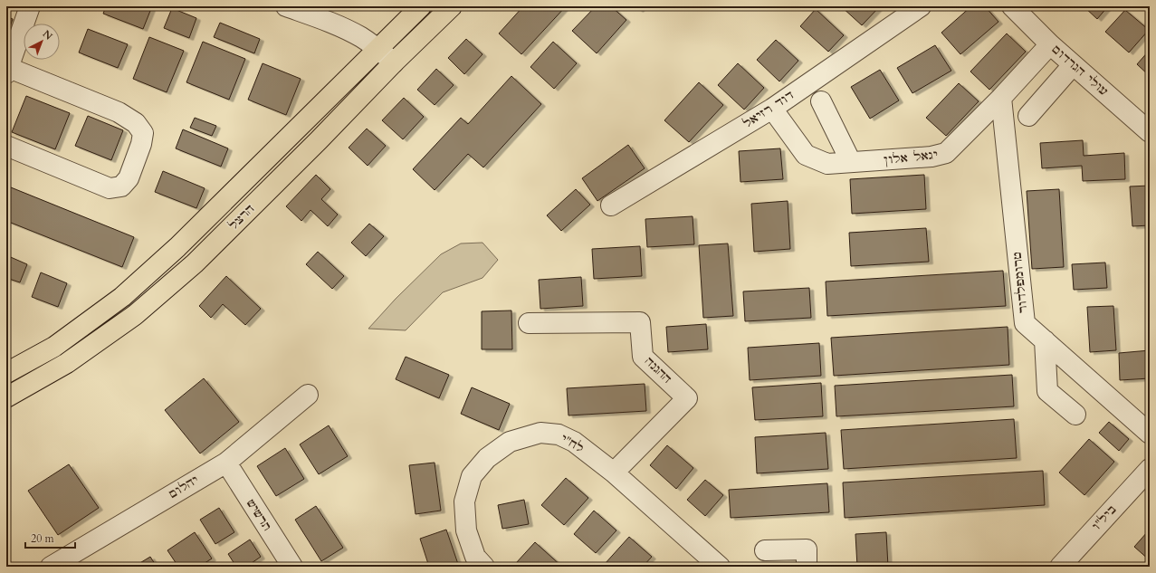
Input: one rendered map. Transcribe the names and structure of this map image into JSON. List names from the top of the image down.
{
  "streets": {
    "main road": ["הרצל"],
    "street": [
      "עולי הגרדום",
      "דוד רזיאל",
      "יגאל אלון",
      "טרומפלדור",
      "ההגנה",
      "לח\"י",
      "יהלום",
      "תרשיש",
      "ביל\"ו"
    ]
  },
  "crossings": [
    ["עולי הגרדום", "יגאל אלון"],
    ["דוד רזיאל", "יגאל אלון"],
    ["יגאל אלון", "טרומפלדור"],
    ["ההגנה", "לח\"י"],
    ["יהלום", "תרשיש"]
  ],
  "scale_bar": "20 m",
  "north": "top right"
}
